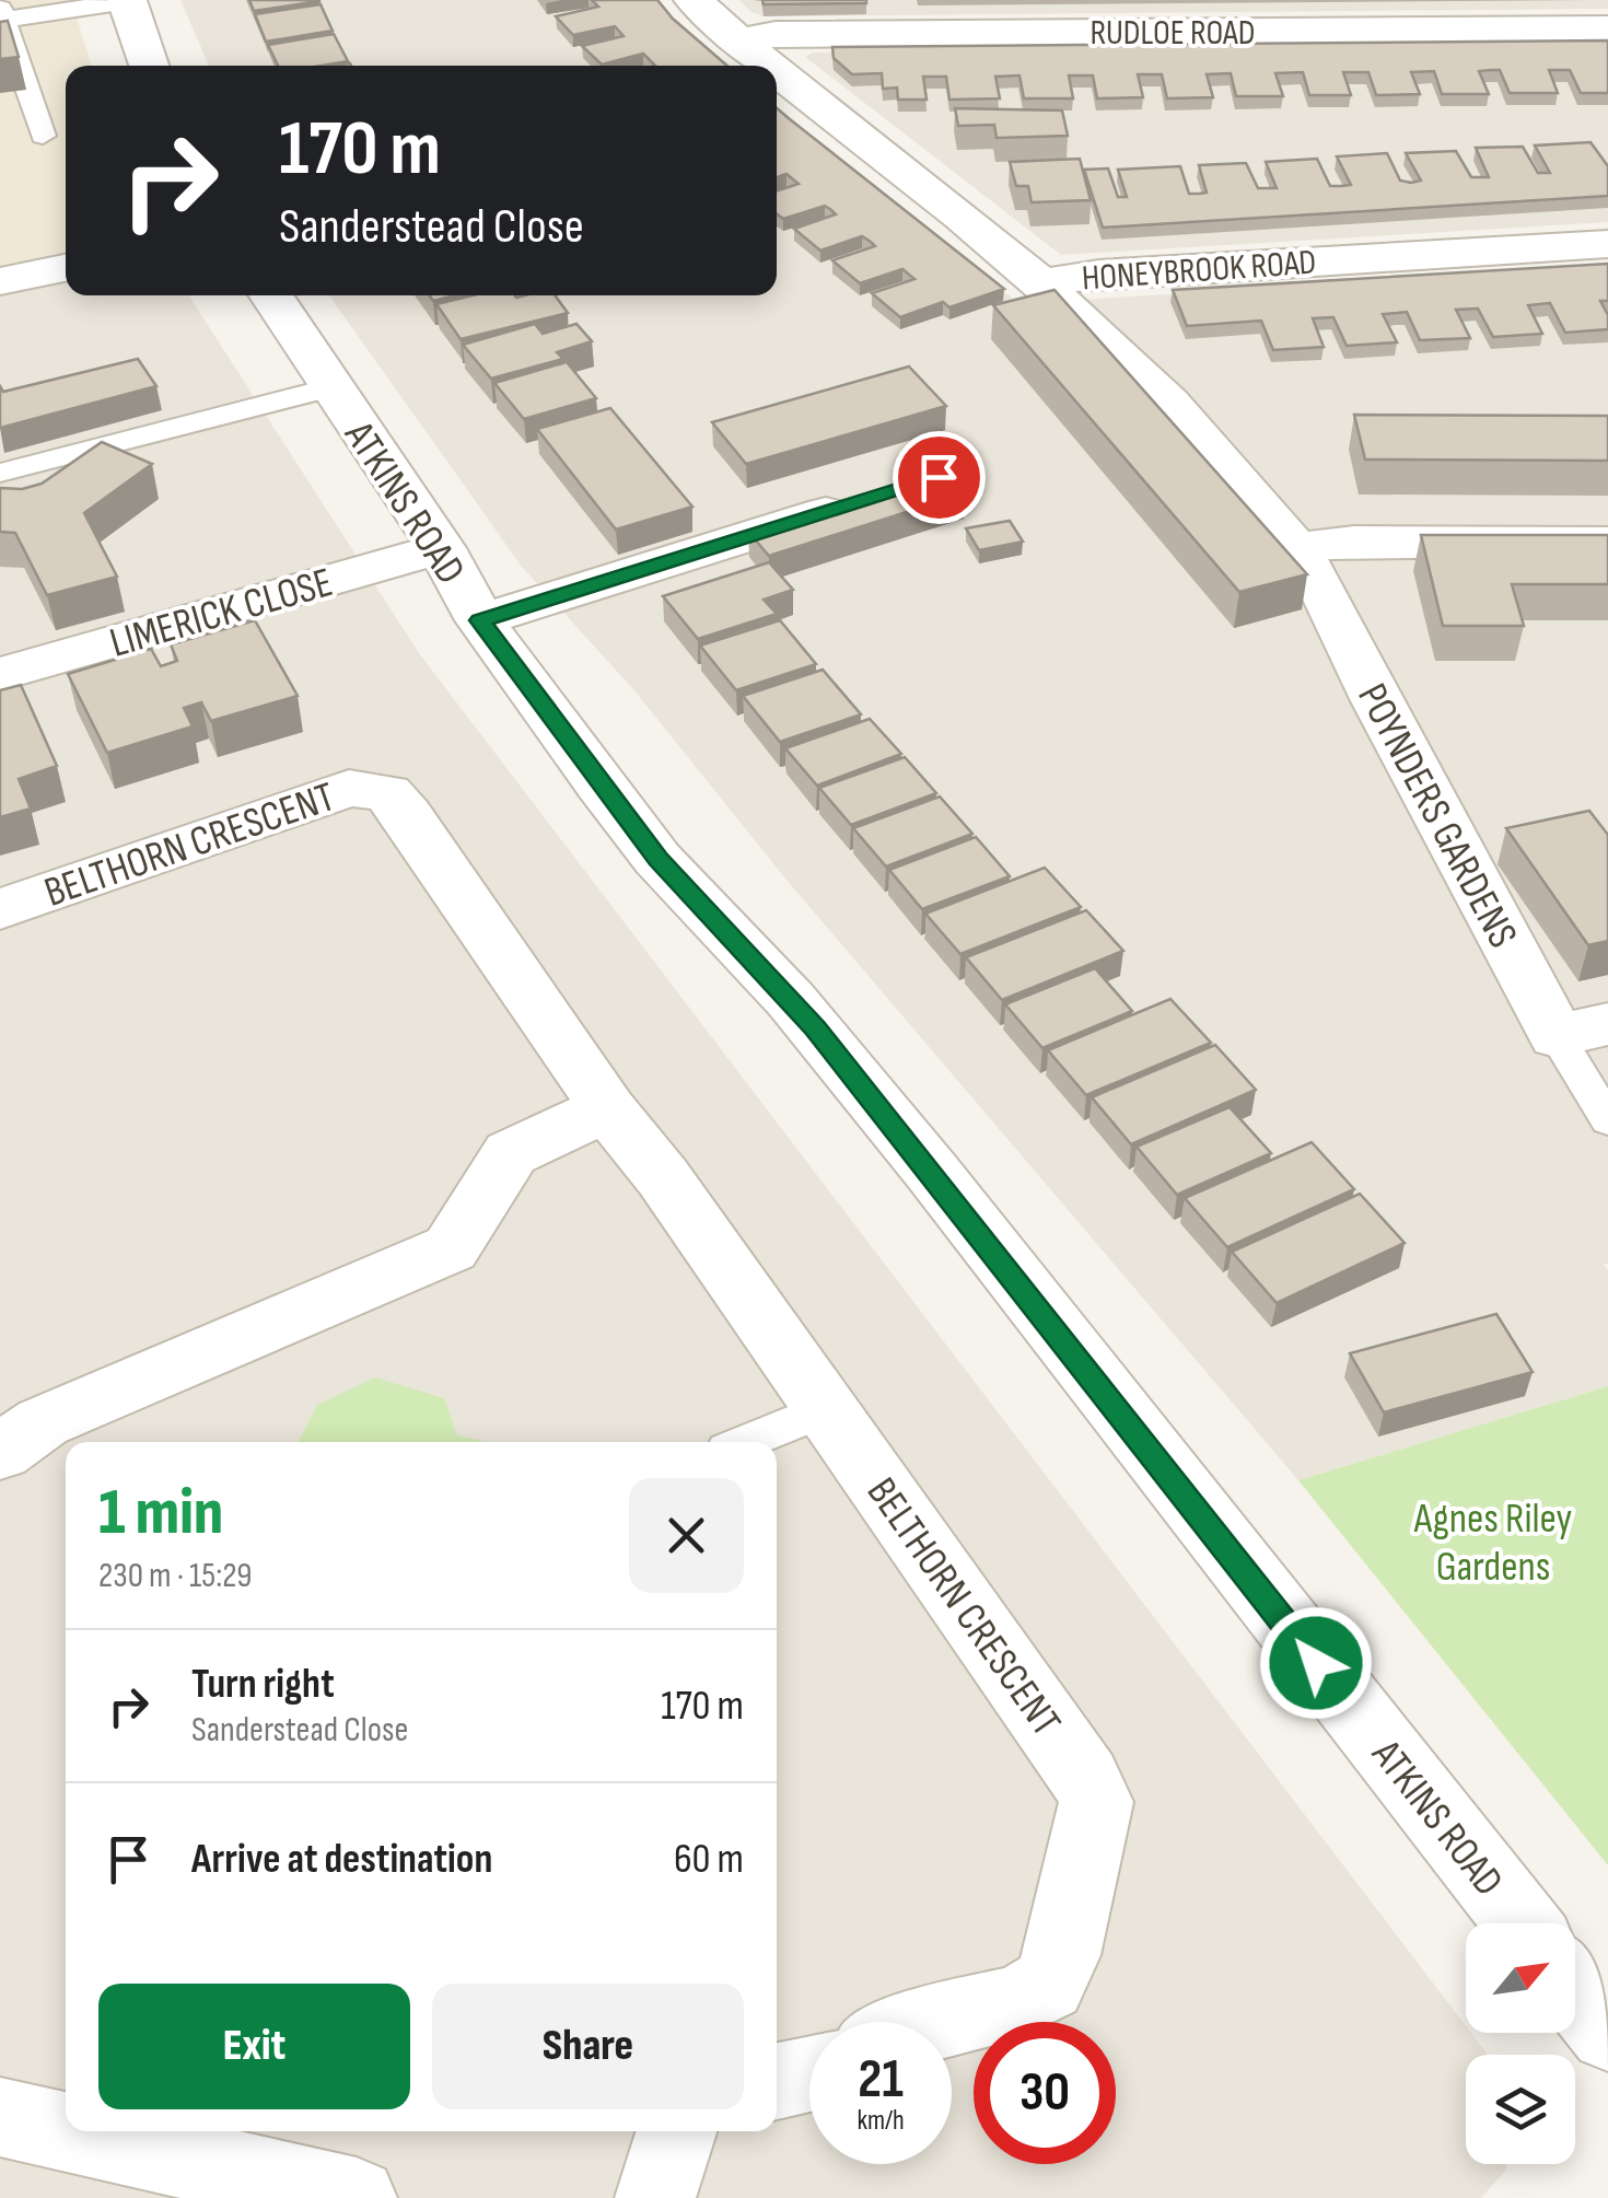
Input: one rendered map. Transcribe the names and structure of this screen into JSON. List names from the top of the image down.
{
  "streets": {
    "street": [
      "RUDLOE ROAD",
      "HONEYBROOK ROAD",
      "ATKINS ROAD",
      "LIMERICK CLOSE",
      "POYNDERS GARDENS",
      "BELTHORN CRESCENT"
    ]
  },
  "crossings": [
    ["RUDLOE ROAD", "HONEYBROOK ROAD"],
    ["HONEYBROOK ROAD", "POYNDERS GARDENS"],
    ["ATKINS ROAD", "LIMERICK CLOSE"]
  ],
  "parks": ["Agnes Riley Gardens"],
  "north": "top right",
  "page": {
    "turn": ["170 m", "Sanderstead Close"],
    "heading": ["1 min", "230 m · 15:29"],
    "list": [
      {
        "name": "Turn right",
        "note": "Sanderstead Close",
        "value": "170 m"
      },
      {
        "name": "Arrive at destination",
        "value": "60 m"
      }
    ],
    "buttons": ["Exit", "Share"],
    "speed": "21 km/h",
    "limit": "30"
  }
}
